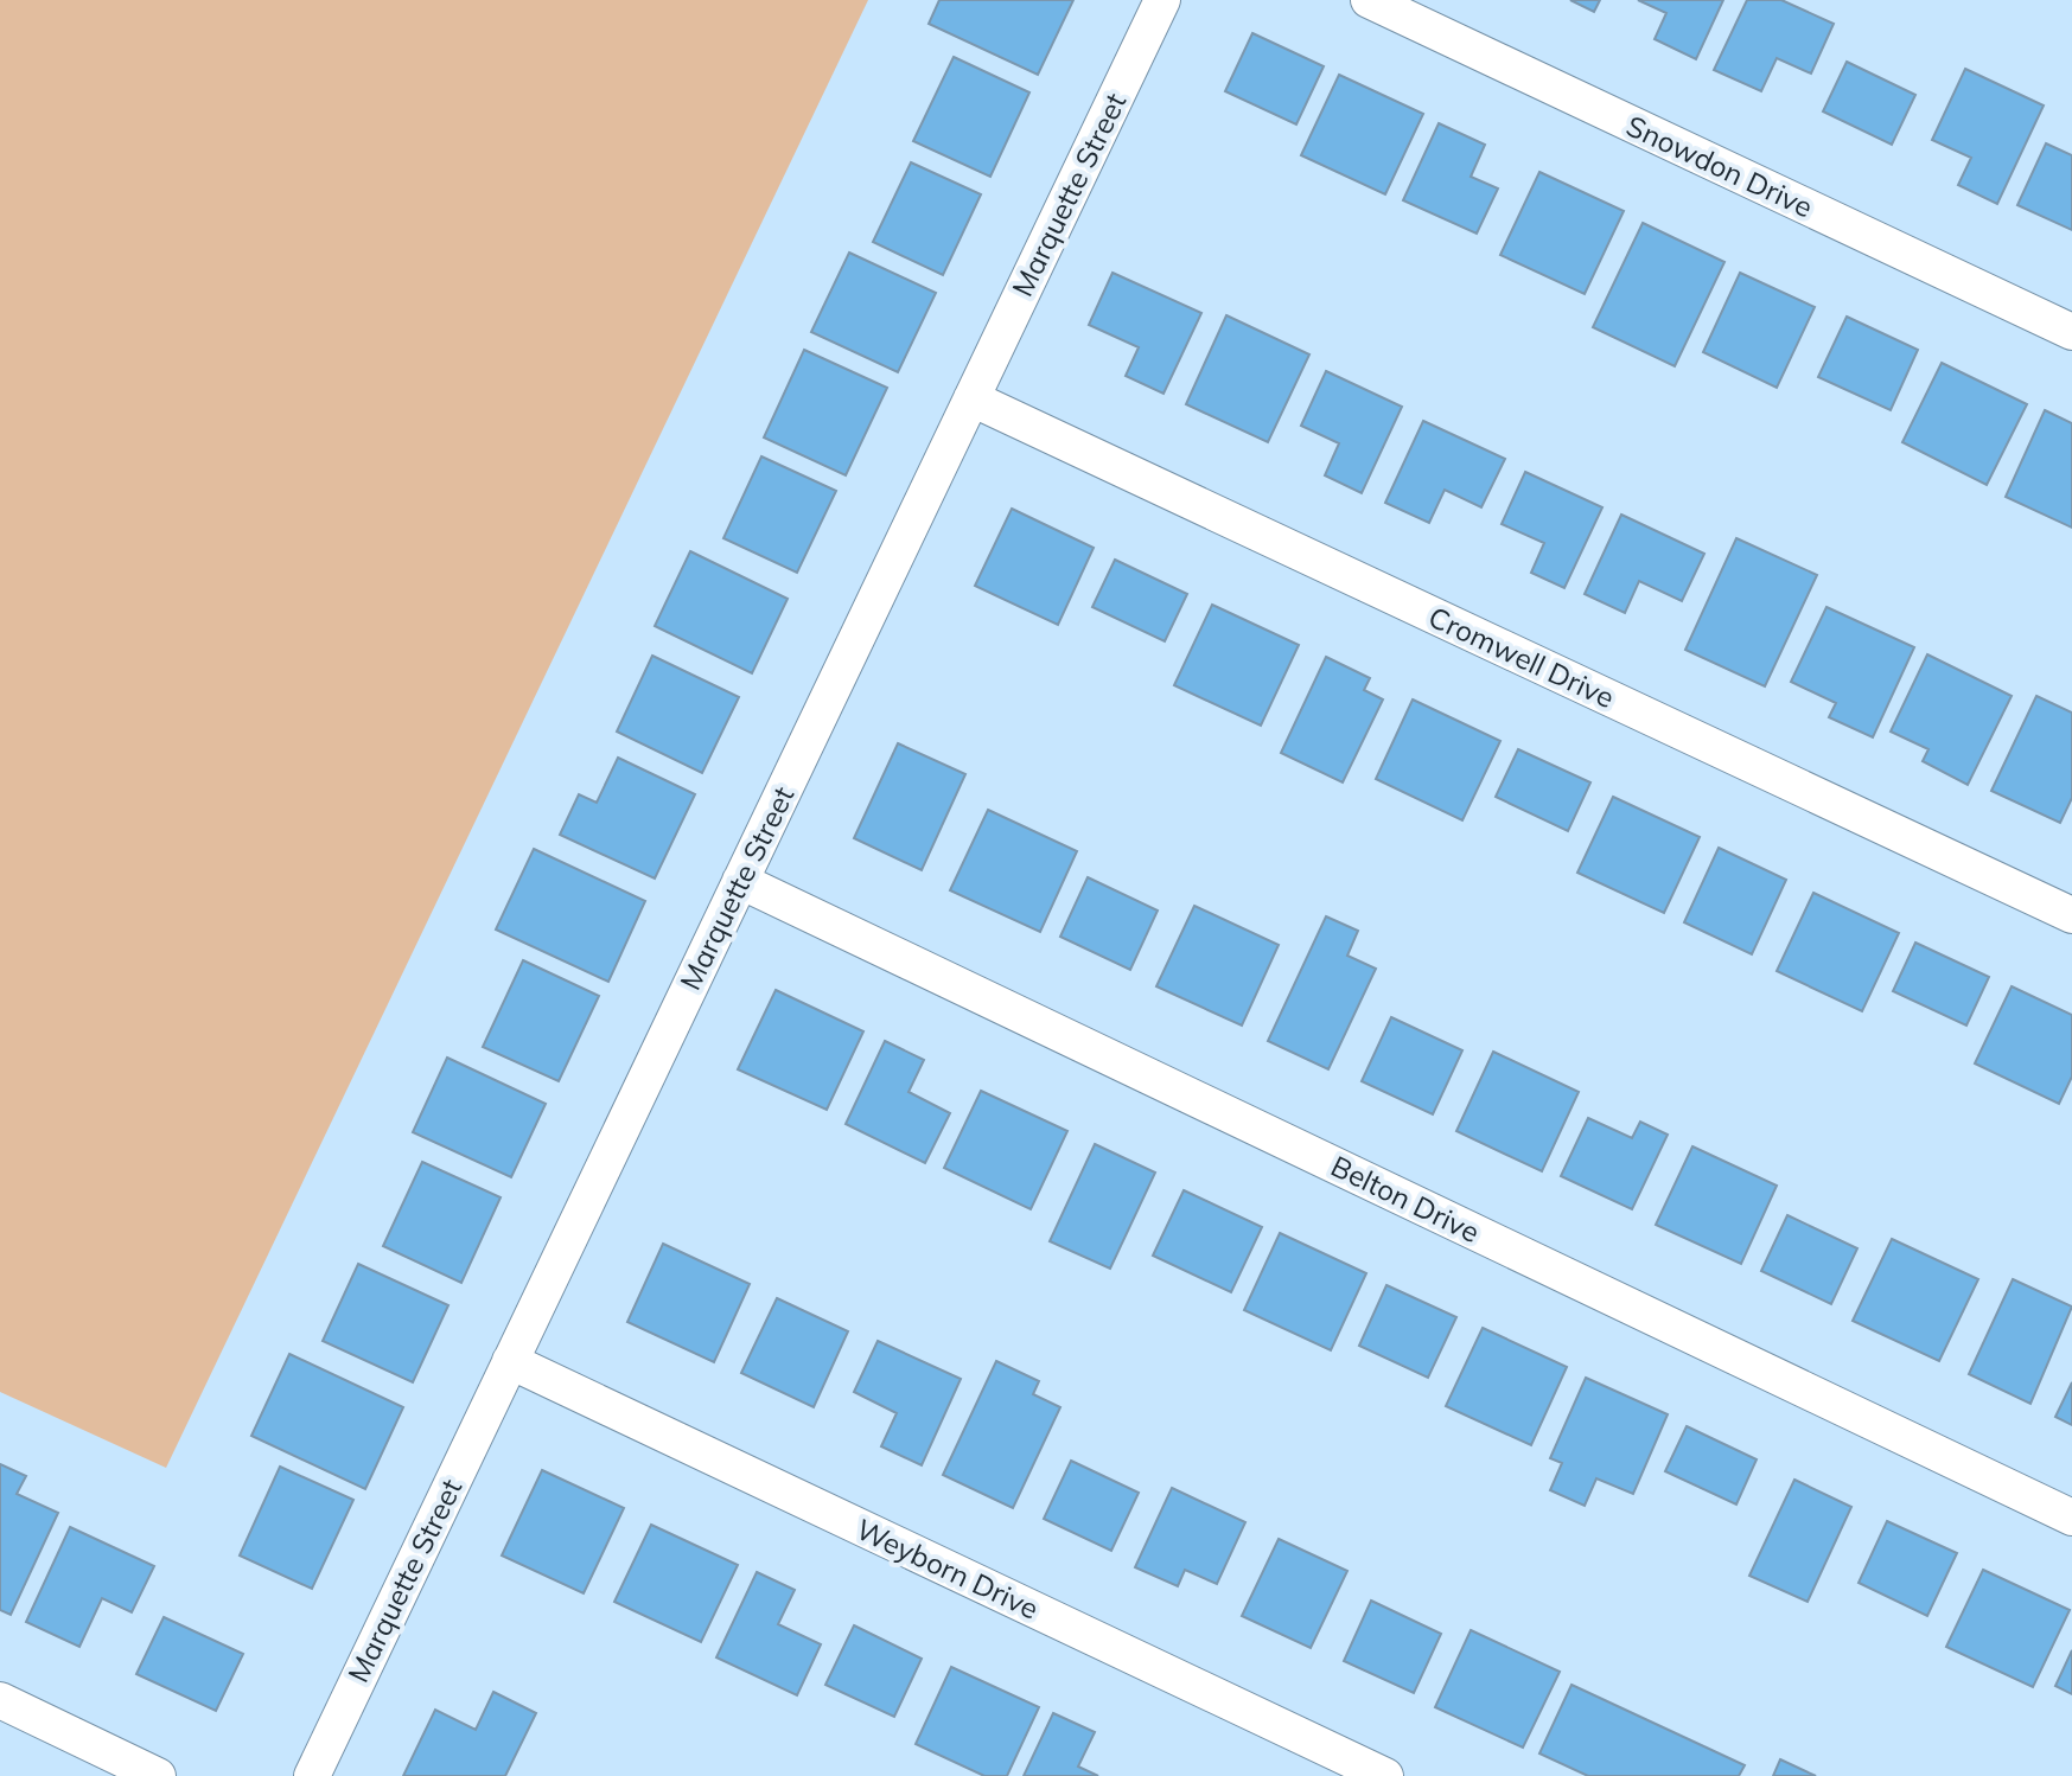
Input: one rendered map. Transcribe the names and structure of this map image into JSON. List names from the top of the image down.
{
  "streets": {
    "street": [
      "Snowdon Drive",
      "Marquette Street",
      "Cromwell Drive",
      "Belton Drive",
      "Weyborn Drive"
    ]
  },
  "crossings": [
    ["Marquette Street", "Cromwell Drive"],
    ["Marquette Street", "Belton Drive"],
    ["Marquette Street", "Weyborn Drive"]
  ]
}
